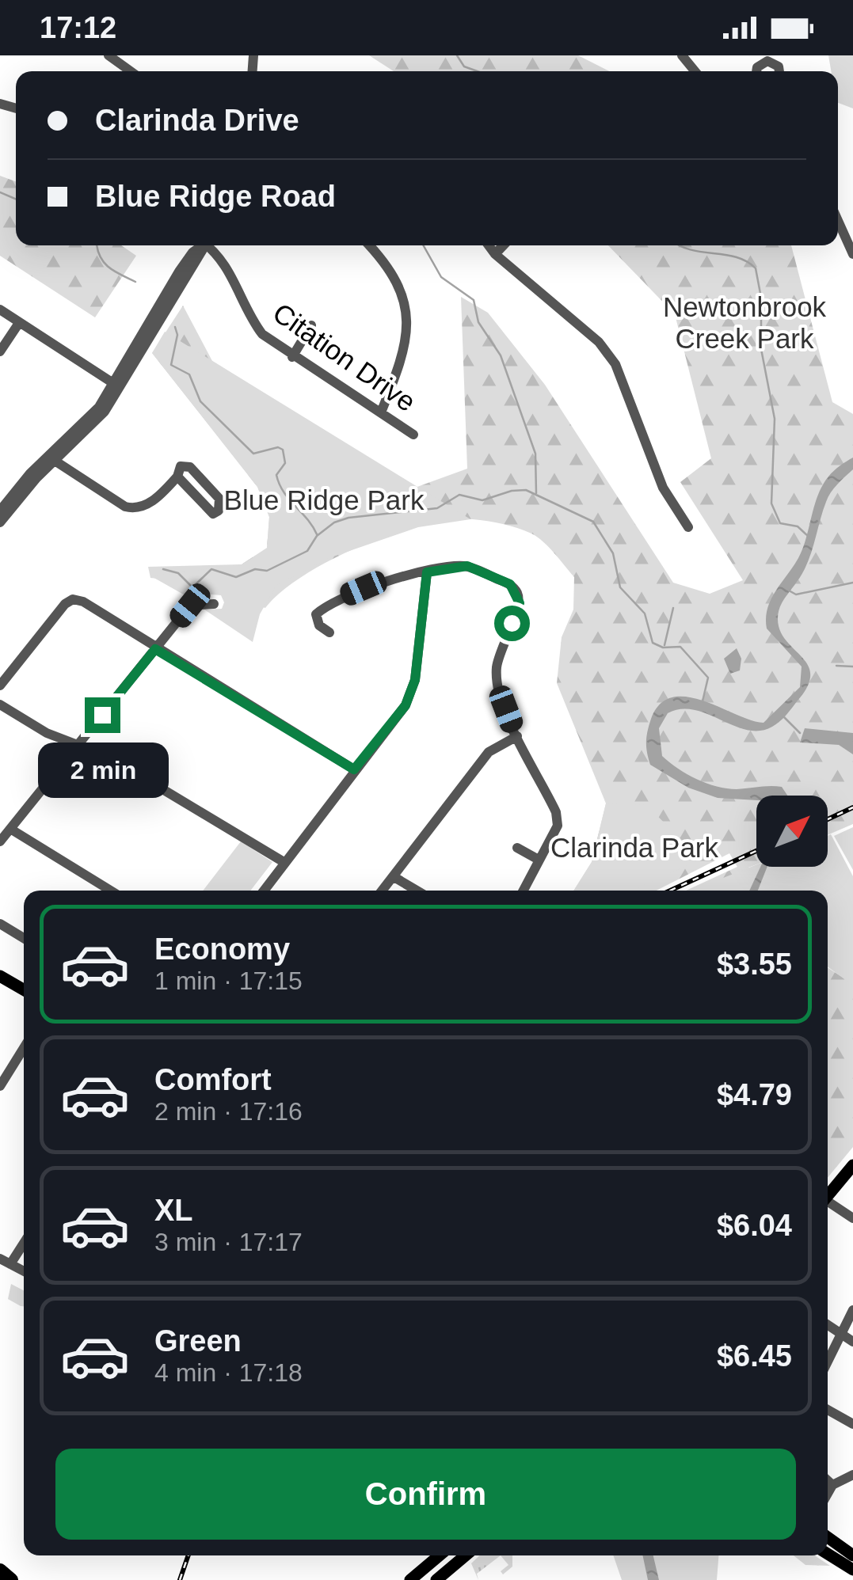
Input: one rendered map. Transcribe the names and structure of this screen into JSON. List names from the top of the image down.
{
  "streets": {
    "street": ["Citation Drive"]
  },
  "parks": ["Newtonbrook Creek Park", "Blue Ridge Park", "Clarinda Park"],
  "north": "top right",
  "page": {
    "status": "17:12",
    "banner": ["Clarinda Drive", "Blue Ridge Road"],
    "bubble": "2 min",
    "list": [
      {
        "name": "Economy",
        "note": "1 min · 17:15",
        "value": "$3.55"
      },
      {
        "name": "Comfort",
        "note": "2 min · 17:16",
        "value": "$4.79"
      },
      {
        "name": "XL",
        "note": "3 min · 17:17",
        "value": "$6.04"
      },
      {
        "name": "Green",
        "note": "4 min · 17:18",
        "value": "$6.45"
      }
    ],
    "buttons": "Confirm"
  }
}
